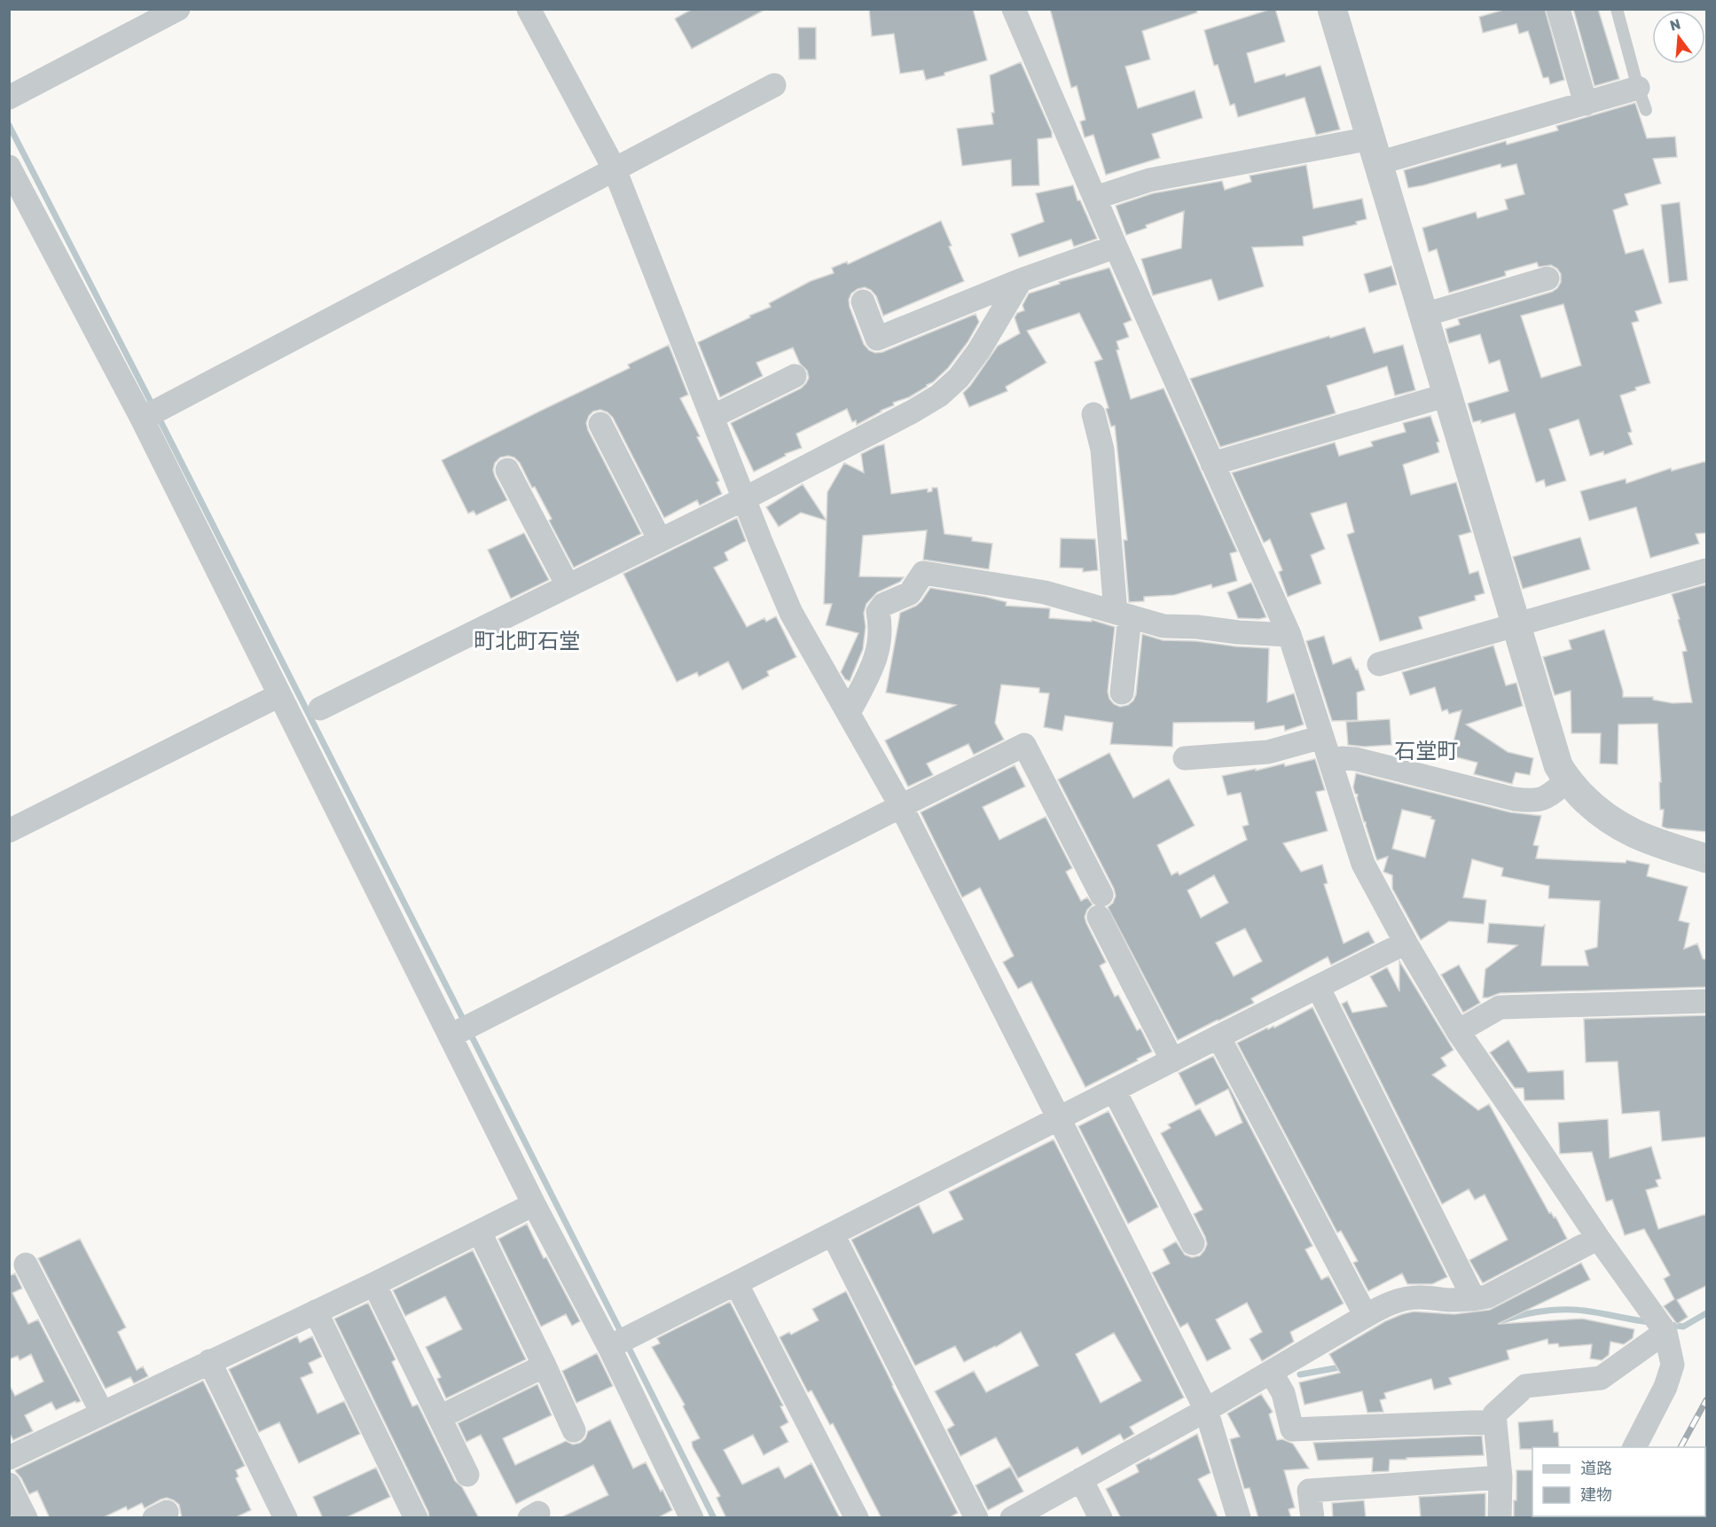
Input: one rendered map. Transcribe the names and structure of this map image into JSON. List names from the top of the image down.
{
  "districts": ["町北町石堂", "石堂町"],
  "legend": ["道路", "建物"],
  "north": "top"
}
